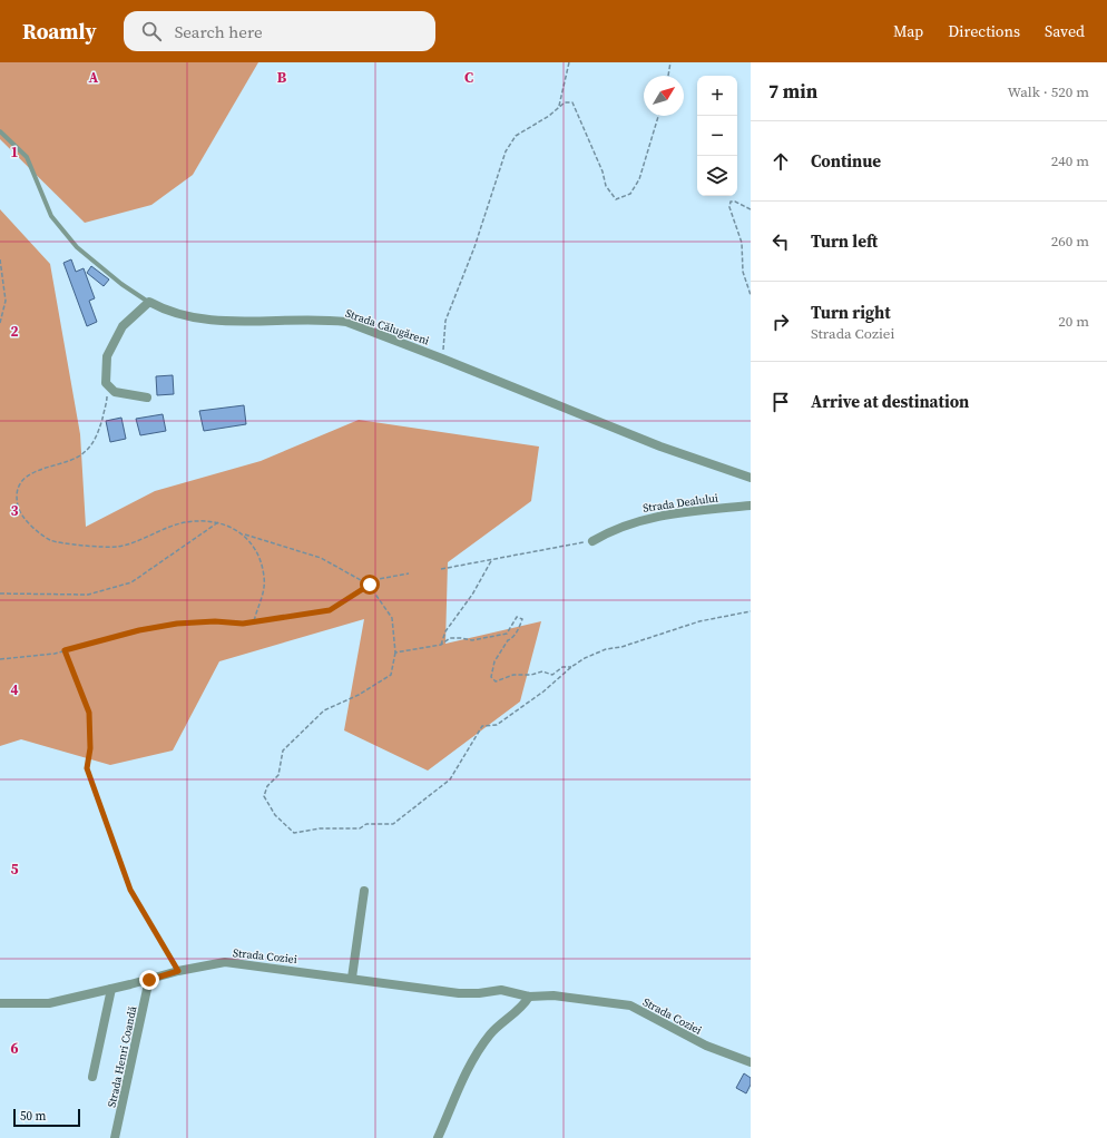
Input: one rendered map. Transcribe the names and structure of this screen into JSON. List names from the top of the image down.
{
  "streets": {
    "street": [
      "Strada Călugăreni",
      "Strada Dealului",
      "Strada Coziei",
      "Strada Henri Coandă"
    ]
  },
  "crossings": [
    ["Strada Coziei", "Strada Henri Coandă"]
  ],
  "scale_bar": "50 m",
  "north": "top right",
  "page": {
    "header": "Roamly",
    "search": "Search here",
    "nav": ["Map", "Directions", "Saved"],
    "heading": ["7 min", "Walk · 520 m"],
    "map_buttons": ["+", "−"],
    "list": [
      ["Continue", "240 m"],
      ["Turn left", "260 m"],
      ["Turn right", "Strada Coziei", "20 m"],
      "Arrive at destination"
    ],
    "scale": "50 m"
  },
  "grid": {
    "columns": ["A", "B", "C"],
    "rows": [
      "1",
      "2",
      "3",
      "4",
      "5",
      "6"
    ]
  }
}
